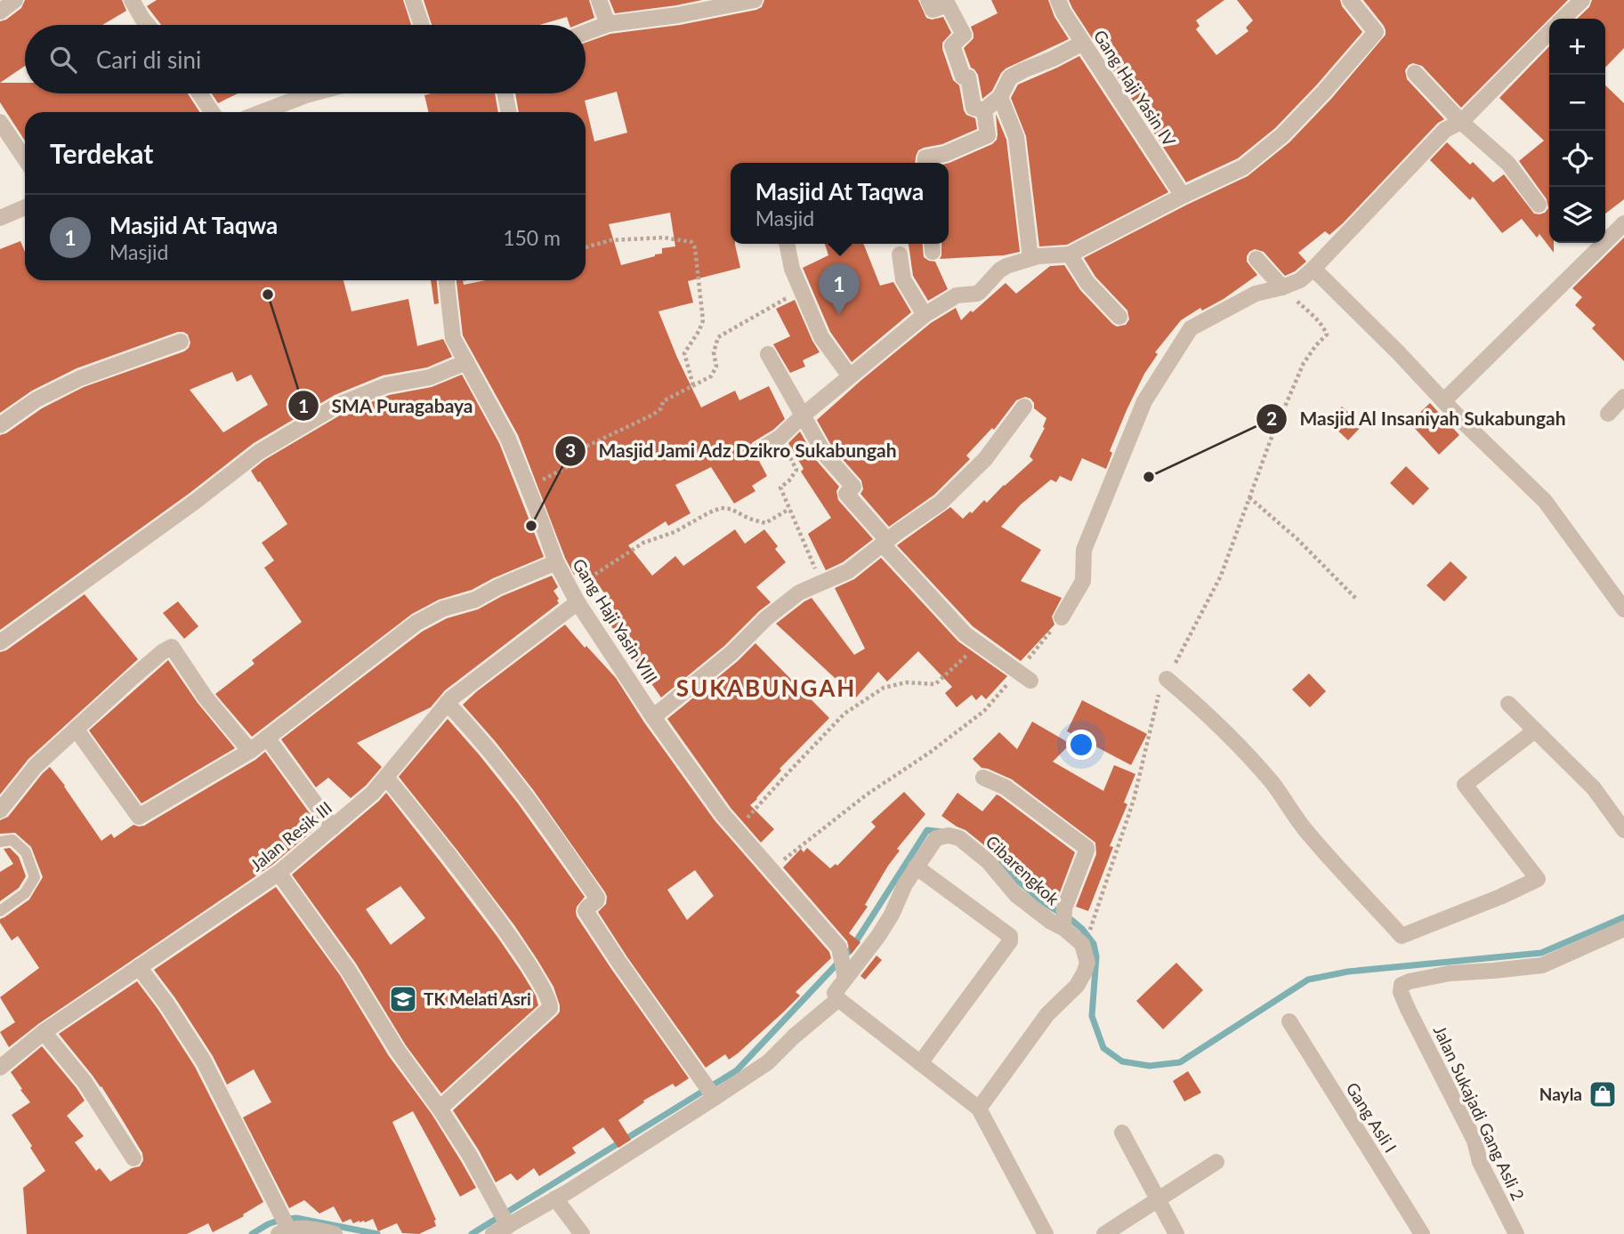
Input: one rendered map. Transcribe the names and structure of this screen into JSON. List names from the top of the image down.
{
  "streets": {
    "street": [
      "Gang Haji Yasin IV",
      "Gang Haji Yasin VIII",
      "Jalan Resik III",
      "Cibarengkok",
      "Jalan Sukajadi Gang Asli 2",
      "Gang Asli I"
    ]
  },
  "crossings": [
    ["Gang Haji Yasin VIII", "Jalan Resik III"],
    ["Gang Haji Yasin VIII", "Cibarengkok"]
  ],
  "districts": ["SUKABUNGAH"],
  "places": {
    "other": ["SMA Puragabaya", "Masjid Al Insaniyah Sukabungah", "Masjid Jami Adz Dzikro Sukabungah"],
    "school or university": ["TK Melati Asri"],
    "shop": ["Nayla"]
  },
  "page": {
    "map_buttons": ["+", "−"],
    "search": "Cari di sini",
    "heading": "Terdekat",
    "popup": ["Masjid At Taqwa", "Masjid"],
    "list": [
      {
        "mark": "1",
        "name": "Masjid At Taqwa",
        "note": "Masjid",
        "value": "150 m"
      }
    ],
    "pins": "1"
  }
}
